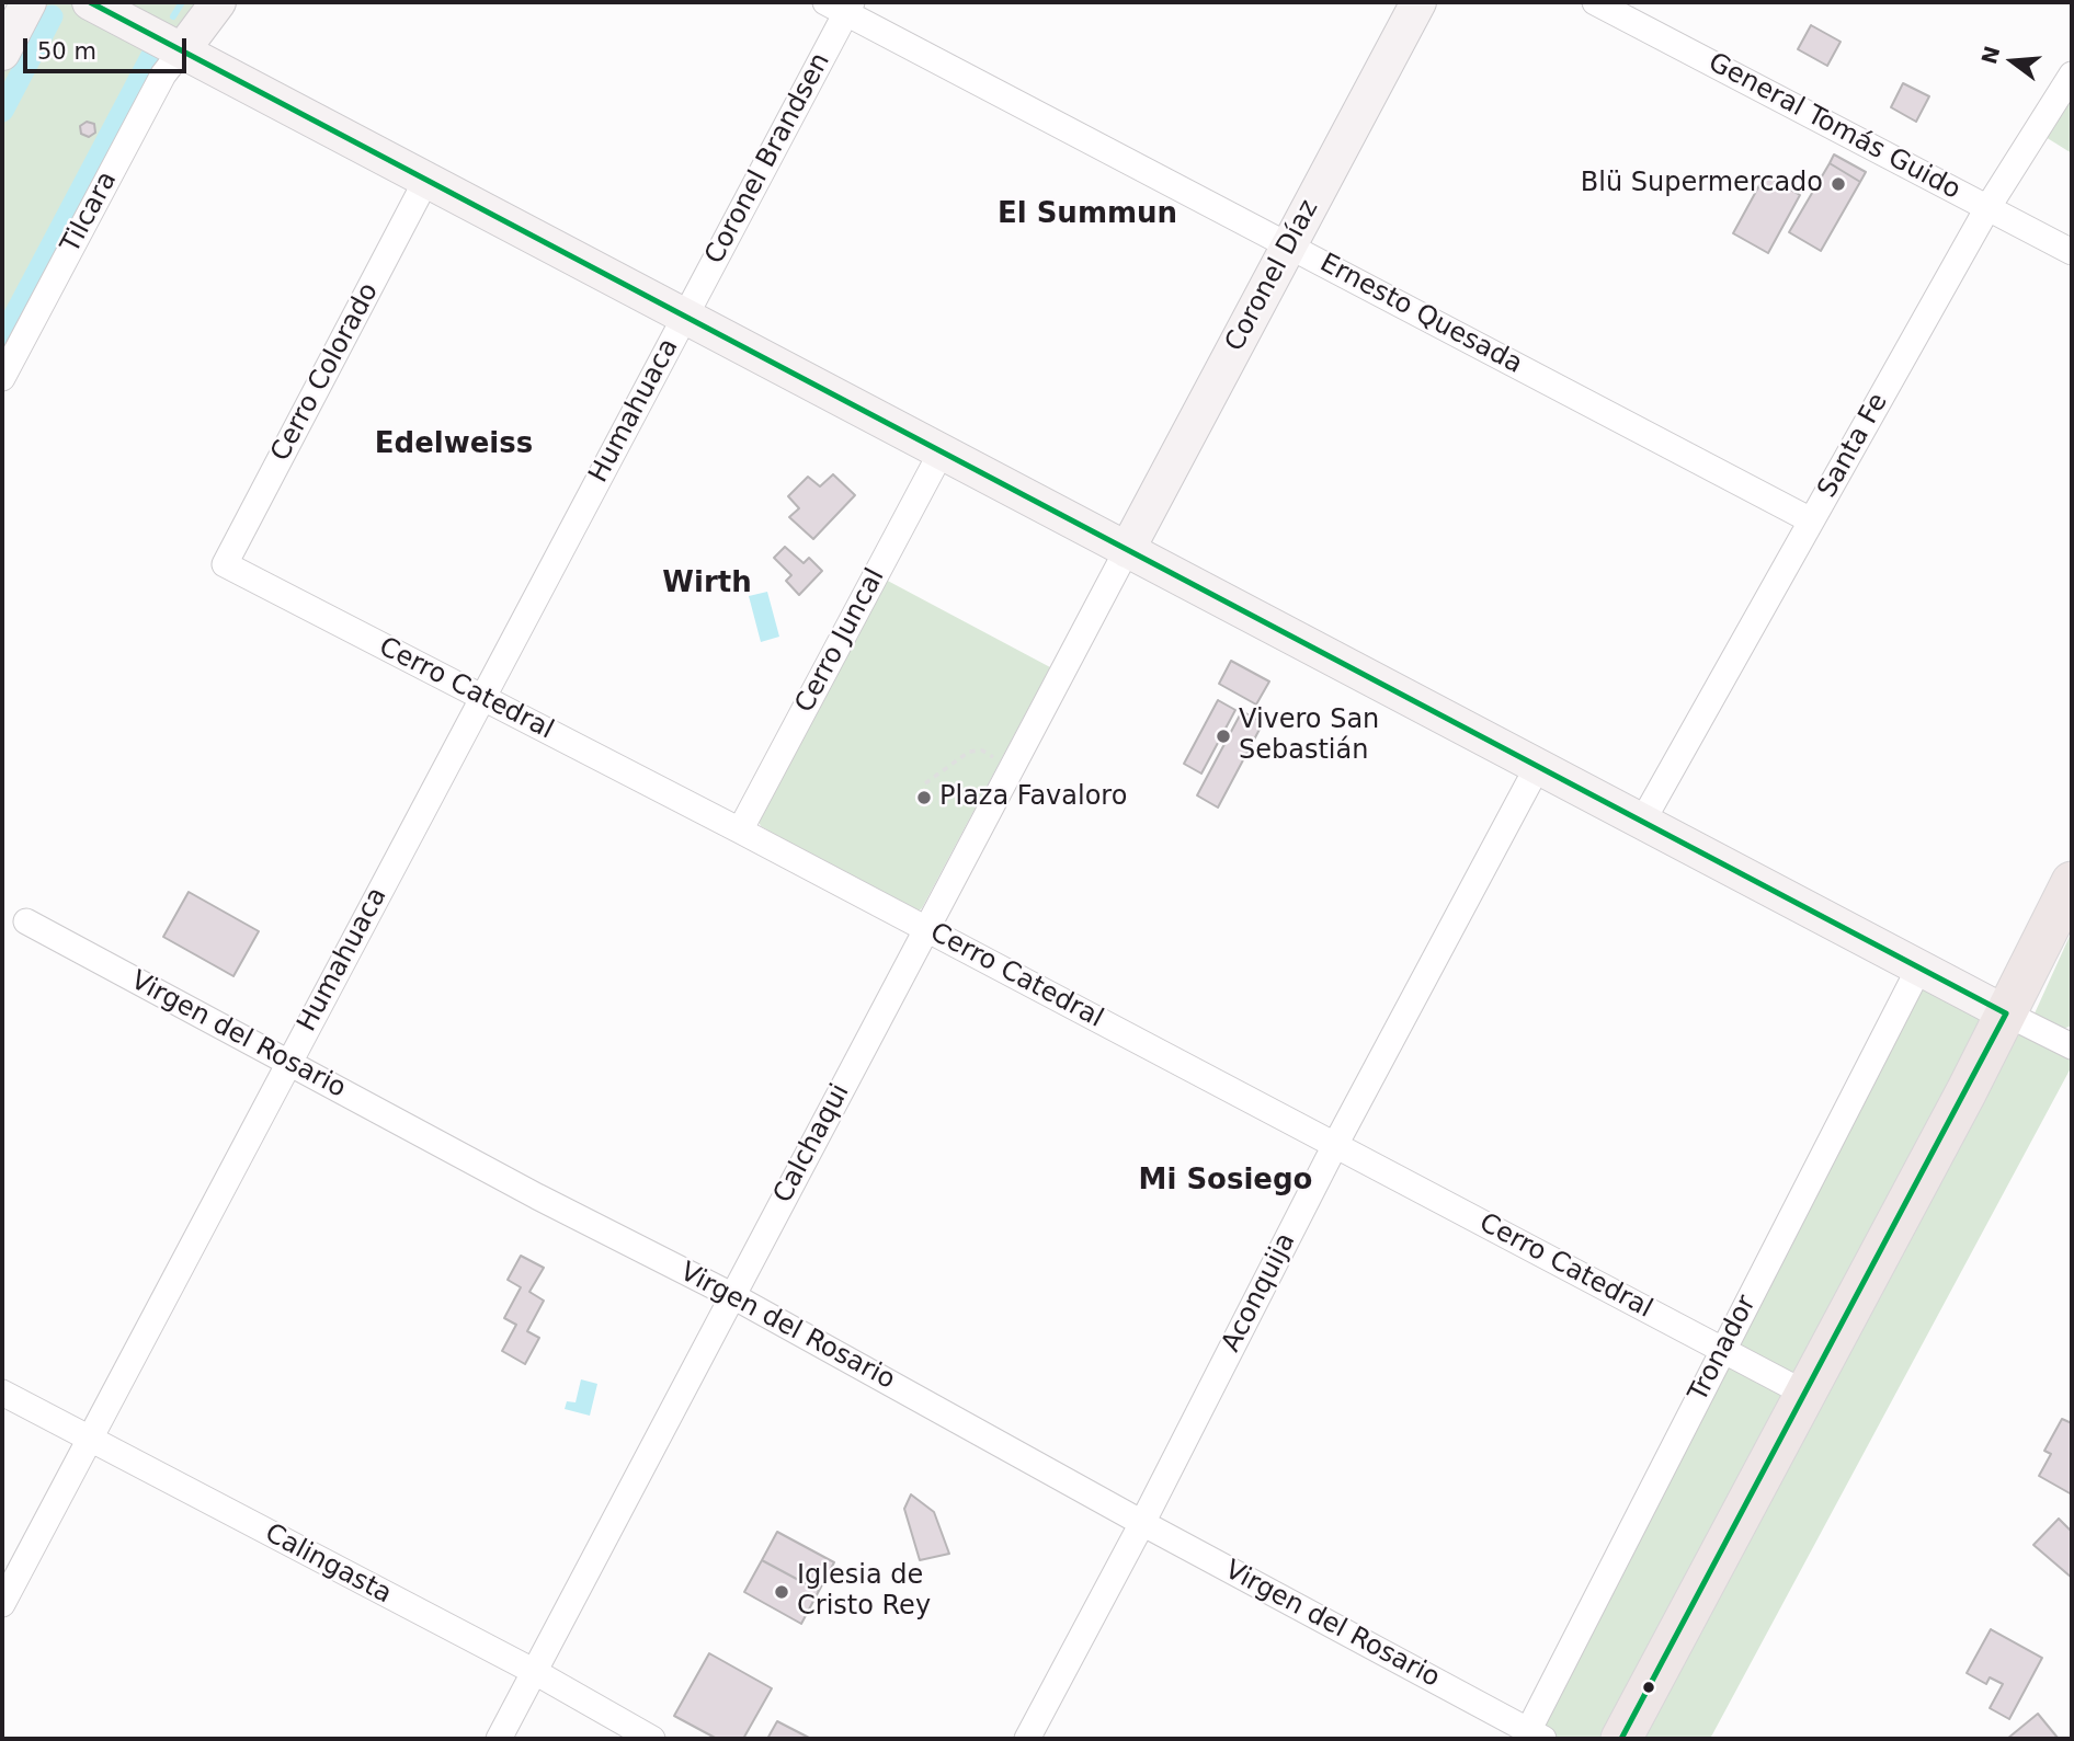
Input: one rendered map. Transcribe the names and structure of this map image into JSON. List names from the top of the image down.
{
  "streets": {
    "main road": ["Coronel Díaz"],
    "street": [
      "General Tomás Guido",
      "Coronel Brandsen",
      "Tilcara",
      "Ernesto Quesada",
      "Cerro Colorado",
      "Humahuaca",
      "Santa Fe",
      "Cerro Juncal",
      "Cerro Catedral",
      "Virgen del Rosario",
      "Calchaqui",
      "Aconquija",
      "Tronador",
      "Calingasta"
    ]
  },
  "crossings": [
    ["General Tomás Guido", "Santa Fe"],
    ["Coronel Brandsen", "Ernesto Quesada"],
    ["Coronel Brandsen", "Humahuaca"],
    ["Coronel Díaz", "Ernesto Quesada"],
    ["Coronel Díaz", "Calchaqui"],
    ["Ernesto Quesada", "Santa Fe"],
    ["Cerro Colorado", "Cerro Catedral"],
    ["Humahuaca", "Cerro Catedral"],
    ["Humahuaca", "Virgen del Rosario"],
    ["Humahuaca", "Calingasta"],
    ["Cerro Juncal", "Cerro Catedral"],
    ["Cerro Catedral", "Calchaqui"],
    ["Cerro Catedral", "Aconquija"],
    ["Cerro Catedral", "Tronador"],
    ["Virgen del Rosario", "Calchaqui"],
    ["Virgen del Rosario", "Aconquija"],
    ["Virgen del Rosario", "Tronador"],
    ["Calchaqui", "Calingasta"]
  ],
  "districts": [
    "El Summun",
    "Edelweiss",
    "Wirth",
    "Mi Sosiego"
  ],
  "places": [
    "Blü Supermercado",
    "Vivero San Sebastián",
    "Plaza Favaloro",
    "Iglesia de Cristo Rey"
  ],
  "scale_bar": "50 m",
  "north": "left"
}
